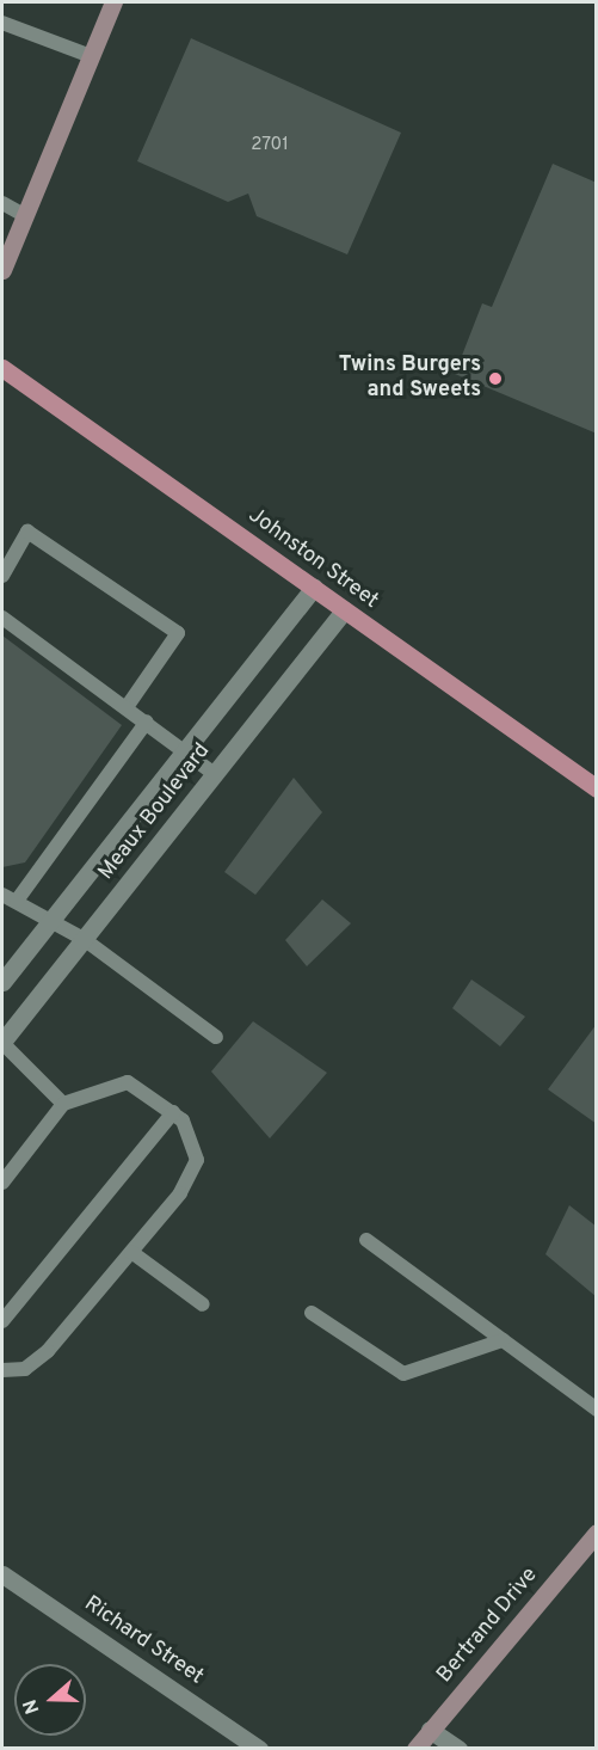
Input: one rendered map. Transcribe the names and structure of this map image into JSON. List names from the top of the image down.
{
  "streets": {
    "main road": ["Johnston Street", "Bertrand Drive"],
    "street": ["Meaux Boulevard", "Richard Street"]
  },
  "crossings": [
    ["Johnston Street", "Meaux Boulevard"]
  ],
  "places": ["Twins Burgers and Sweets"],
  "house_numbers": ["2701"],
  "north": "left"
}
